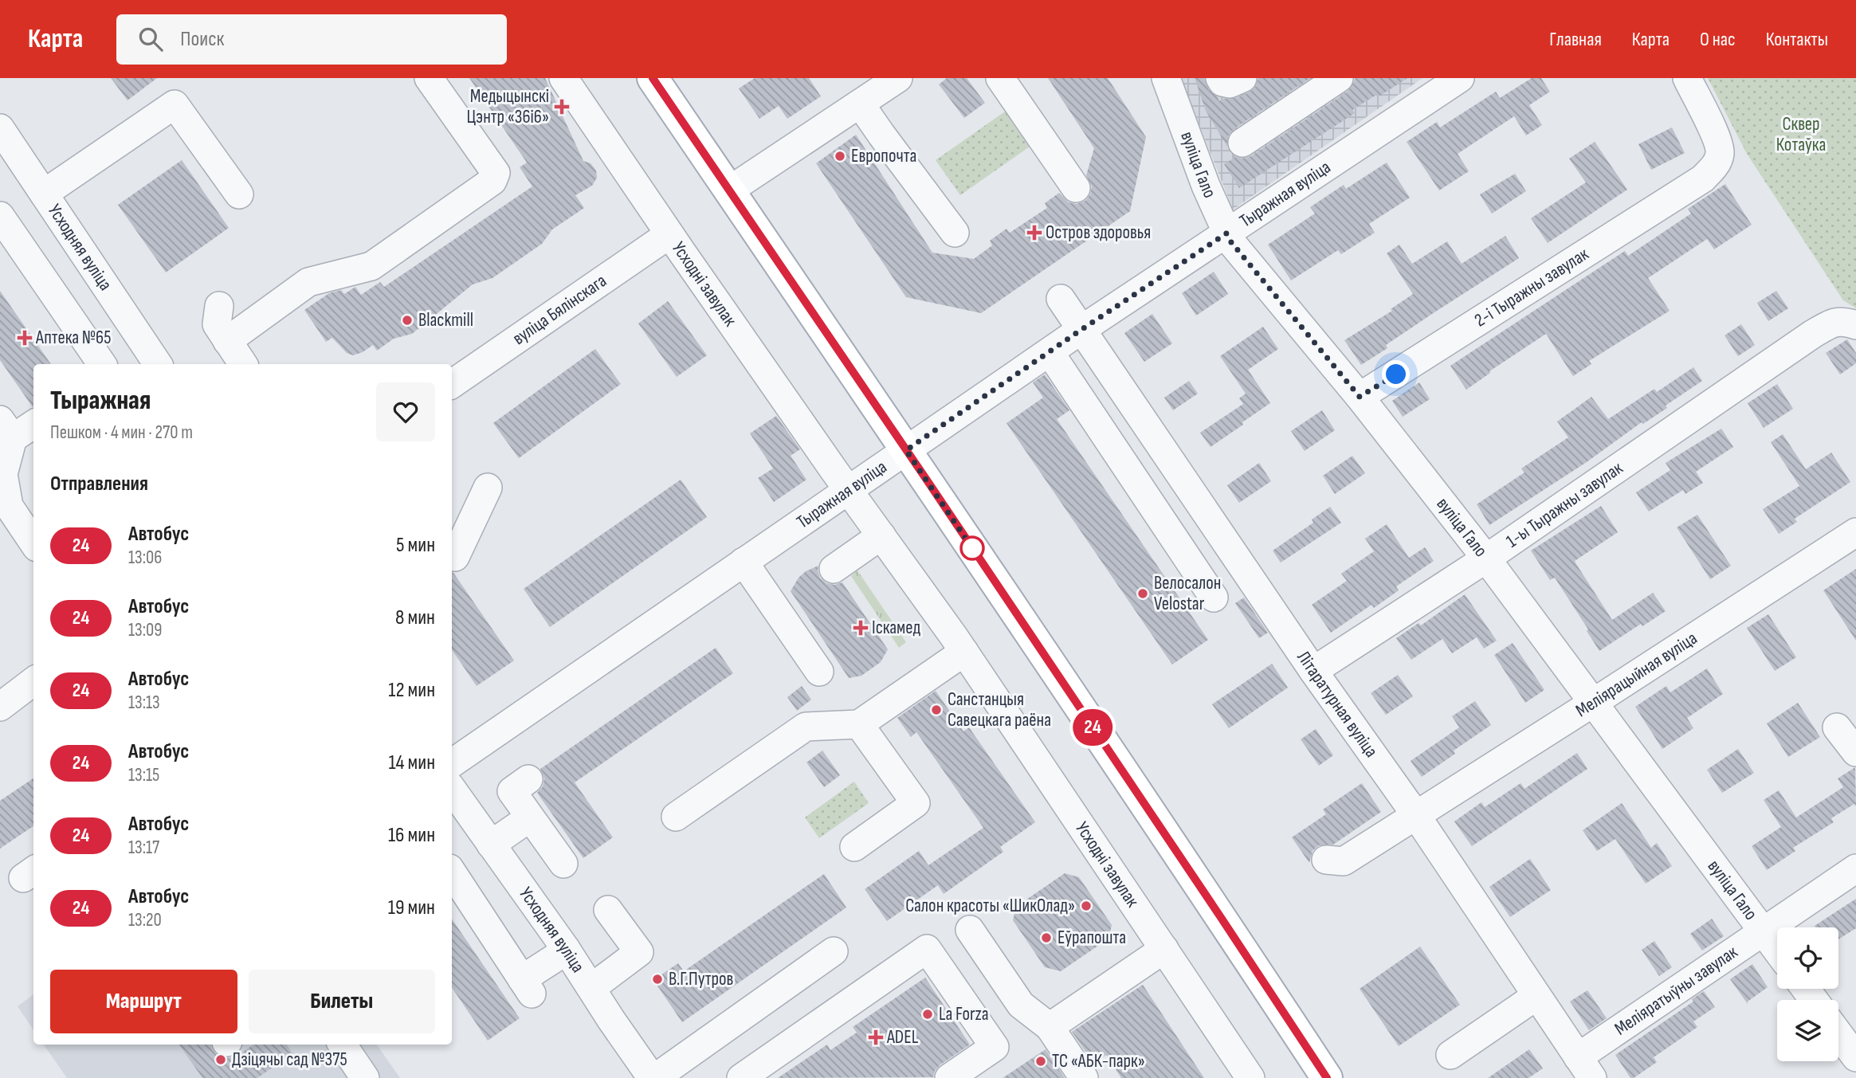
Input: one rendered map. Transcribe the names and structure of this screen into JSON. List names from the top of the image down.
{
  "streets": {
    "street": [
      "вуліца Гало",
      "Тыражная вуліца",
      "Усходняя вуліца",
      "Усходні завулак",
      "2-і Тыражны завулак",
      "вуліца Бялінскага",
      "1-ы Тыражны завулак",
      "Меліярацыйная вуліца",
      "Літаратурная вуліца",
      "Меліяратыўны завулак"
    ]
  },
  "crossings": [
    ["вуліца Гало", "Тыражная вуліца"],
    ["вуліца Гало", "2-і Тыражны завулак"],
    ["вуліца Гало", "1-ы Тыражны завулак"],
    ["вуліца Гало", "Меліярацыйная вуліца"],
    ["вуліца Гало", "Меліяратыўны завулак"],
    ["Тыражная вуліца", "Усходні завулак"],
    ["Тыражная вуліца", "Літаратурная вуліца"],
    ["Усходні завулак", "вуліца Бялінскага"],
    ["1-ы Тыражны завулак", "Літаратурная вуліца"],
    ["Меліярацыйная вуліца", "Літаратурная вуліца"],
    ["Літаратурная вуліца", "Меліяратыўны завулак"]
  ],
  "parks": ["Сквер Котаўка"],
  "places": {
    "health": [
      "Медыцынскі Цэнтр «36і6»",
      "Остров здоровья",
      "Аптека №65",
      "Іскамед",
      "ADEL"
    ],
    "other": [
      "Европочта",
      "Blackmill",
      "Велосалон Velostar",
      "Санстанцыя Савецкага раёна",
      "Салон красоты «ШикОлад»",
      "Еўрапошта",
      "В.Г.Путров",
      "La Forza",
      "Дзіцячы сад №375",
      "ТС «АБК-парк»"
    ]
  },
  "lines": ["bus line 24"],
  "page": {
    "header": "Карта",
    "search": "Поиск",
    "nav": [
      "Главная",
      "Карта",
      "О нас",
      "Контакты"
    ],
    "on_map": "24",
    "heading": [
      ["Тыражная", "Пешком · 4 мин · 270 m"],
      "Отправления"
    ],
    "list": [
      {
        "mark": "24",
        "name": "Автобус",
        "note": "13:06",
        "value": "5 мин"
      },
      {
        "mark": "24",
        "name": "Автобус",
        "note": "13:09",
        "value": "8 мин"
      },
      {
        "mark": "24",
        "name": "Автобус",
        "note": "13:13",
        "value": "12 мин"
      },
      {
        "mark": "24",
        "name": "Автобус",
        "note": "13:15",
        "value": "14 мин"
      },
      {
        "mark": "24",
        "name": "Автобус",
        "note": "13:17",
        "value": "16 мин"
      },
      {
        "mark": "24",
        "name": "Автобус",
        "note": "13:20",
        "value": "19 мин"
      }
    ],
    "buttons": ["Маршрут", "Билеты"]
  }
}
